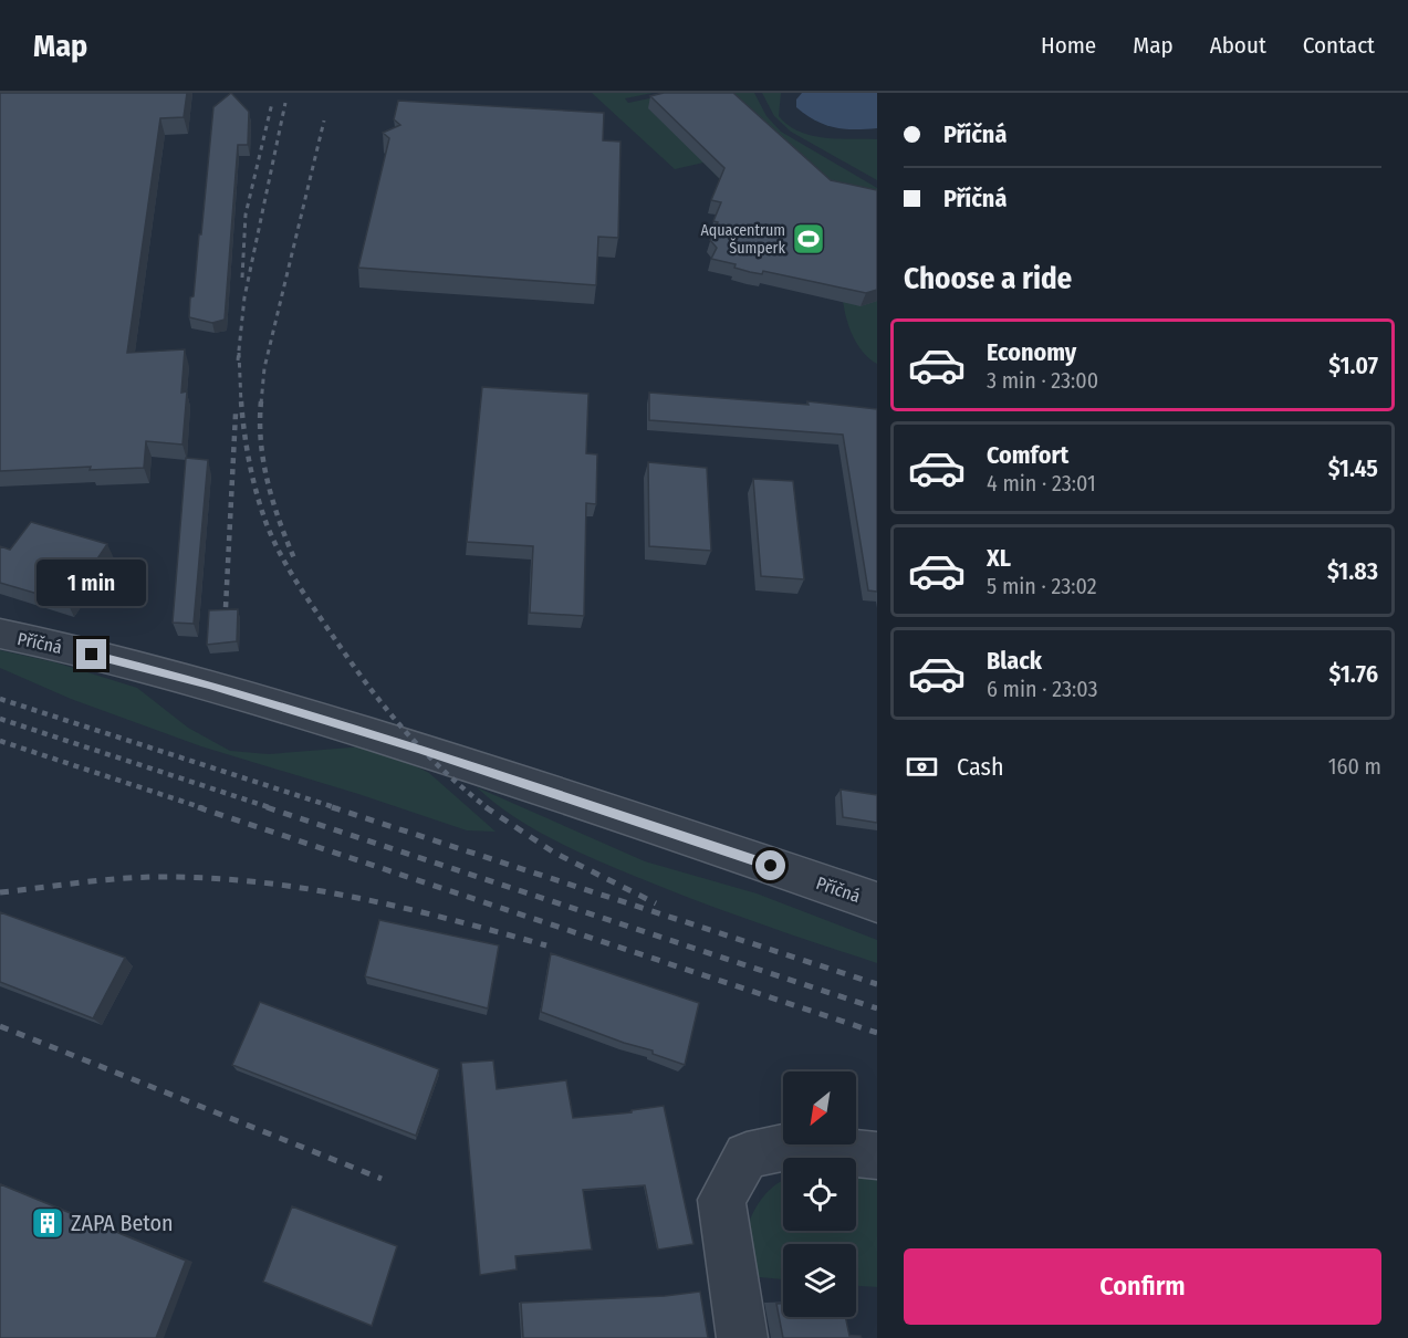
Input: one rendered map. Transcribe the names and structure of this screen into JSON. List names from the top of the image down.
{
  "streets": {
    "street": ["Příčná"]
  },
  "places": {
    "sports": ["Aquacentrum Šumperk"],
    "building": ["ZAPA Beton"]
  },
  "north": "bottom left",
  "page": {
    "header": "Map",
    "nav": [
      "Home",
      "Map",
      "About",
      "Contact"
    ],
    "banner": ["Příčná", "Příčná"],
    "heading": "Choose a ride",
    "list": [
      {
        "name": "Economy",
        "note": "3 min · 23:00",
        "value": "$1.07"
      },
      {
        "name": "Comfort",
        "note": "4 min · 23:01",
        "value": "$1.45"
      },
      {
        "name": "XL",
        "note": "5 min · 23:02",
        "value": "$1.83"
      },
      {
        "name": "Black",
        "note": "6 min · 23:03",
        "value": "$1.76"
      }
    ],
    "bubble": "1 min",
    "pay": ["Cash", "160 m"],
    "buttons": "Confirm"
  }
}
